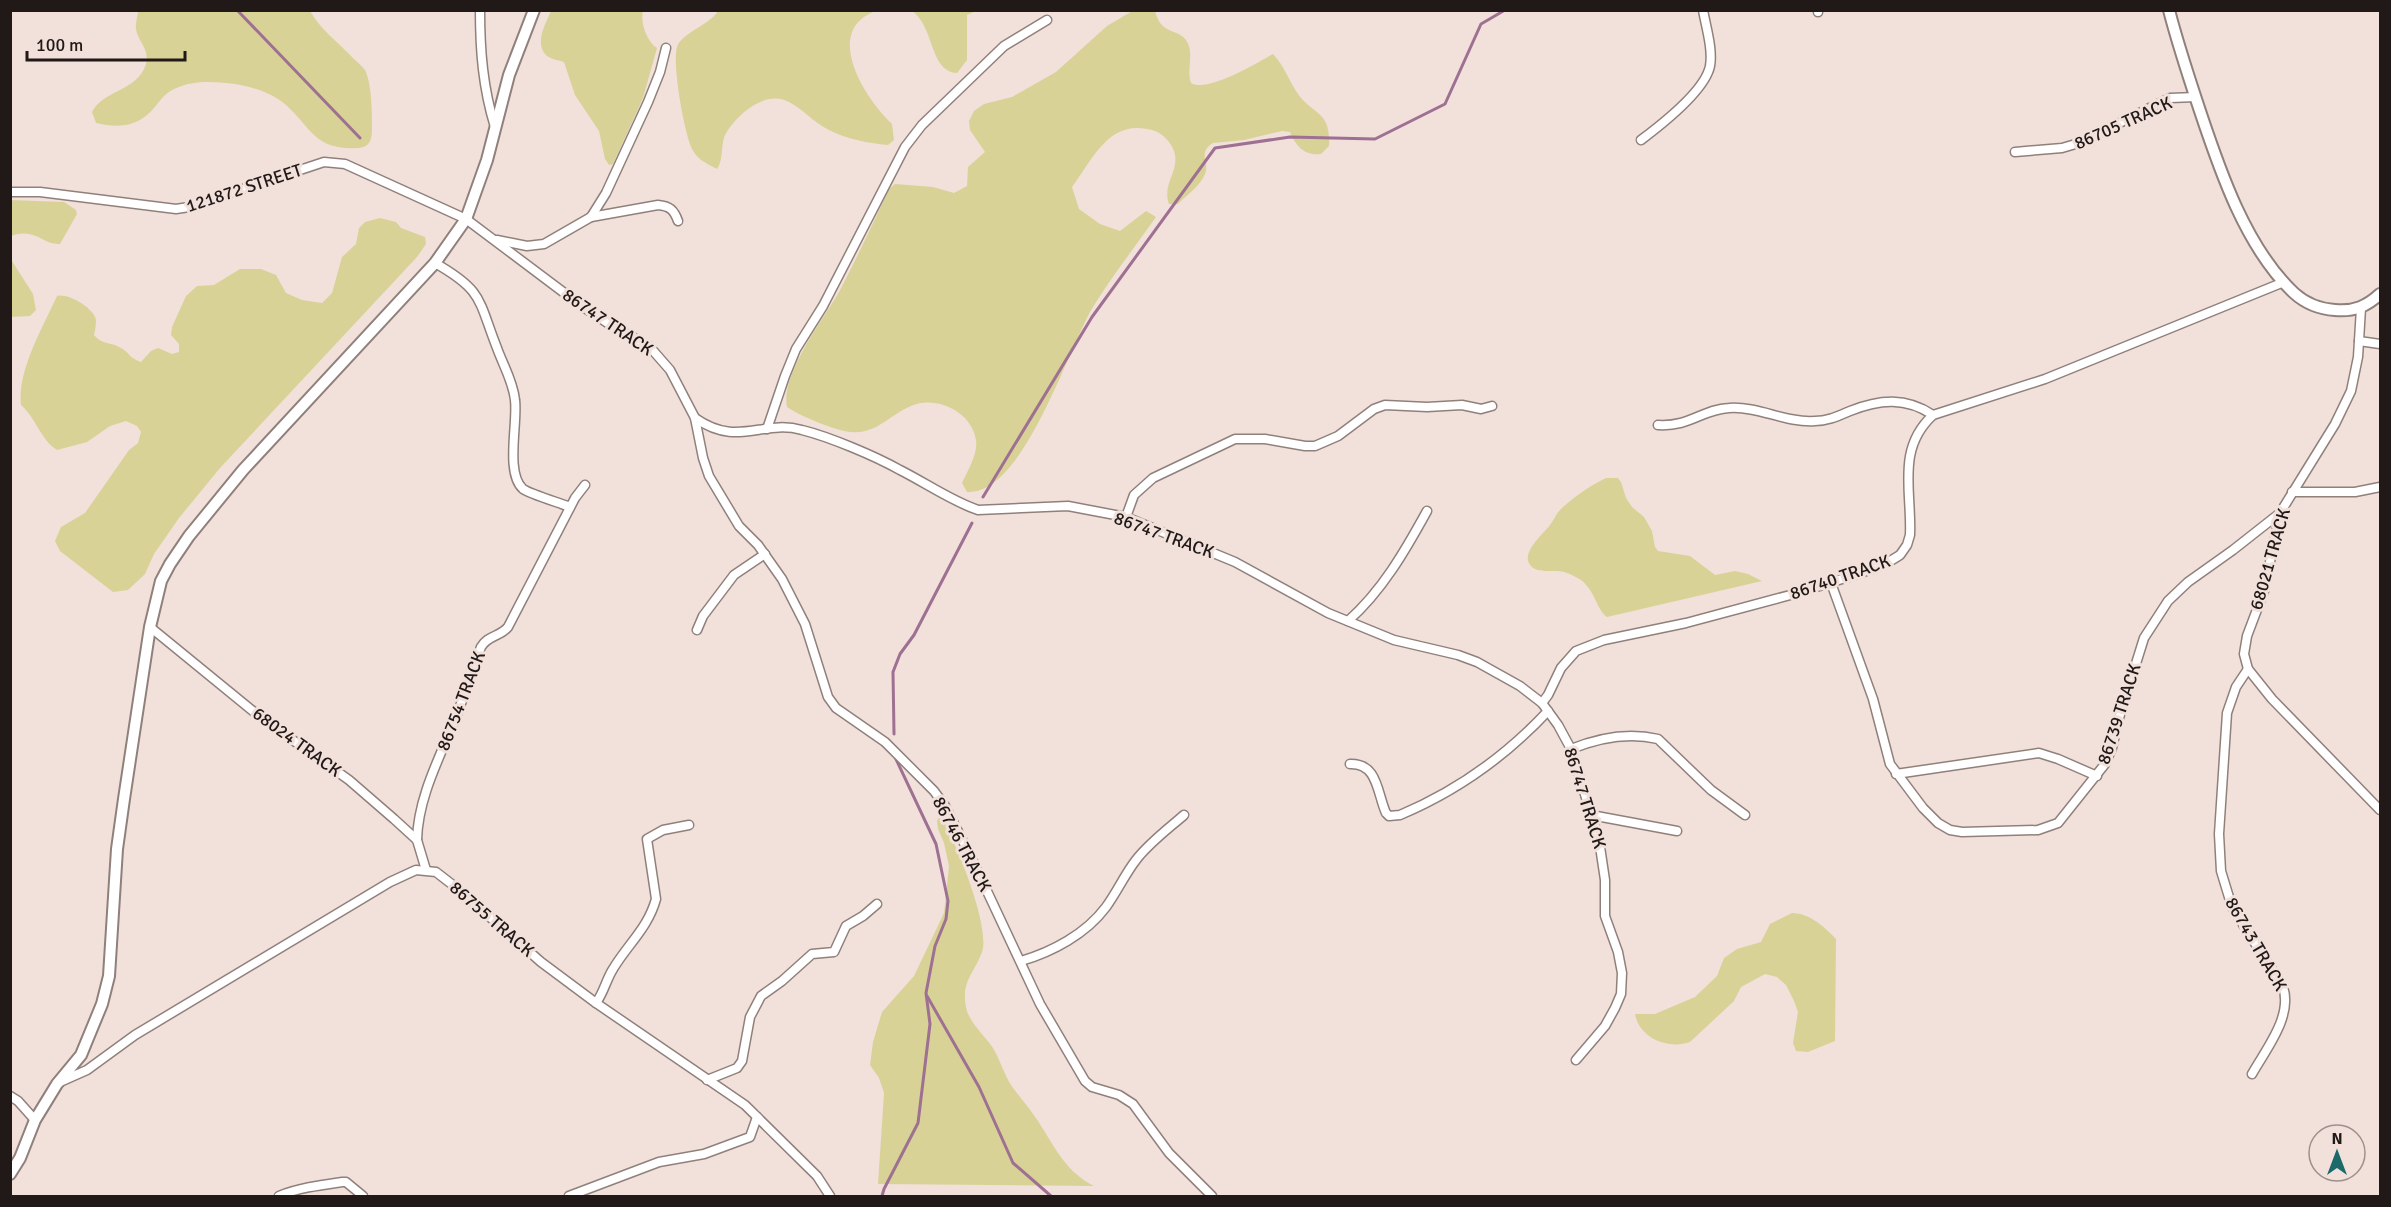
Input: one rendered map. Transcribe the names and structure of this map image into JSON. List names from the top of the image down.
{
  "streets": {
    "street": [
      "86705 TRACK",
      "121872 STREET",
      "86747 TRACK",
      "68021 TRACK",
      "86740 TRACK",
      "86754 TRACK",
      "86739 TRACK",
      "68024 TRACK",
      "86746 TRACK",
      "86755 TRACK",
      "86743 TRACK"
    ]
  },
  "crossings": [
    ["121872 STREET", "86747 TRACK"],
    ["86747 TRACK", "86740 TRACK"],
    ["86747 TRACK", "86746 TRACK"],
    ["68021 TRACK", "86739 TRACK"],
    ["68021 TRACK", "86743 TRACK"],
    ["86740 TRACK", "86739 TRACK"],
    ["86754 TRACK", "68024 TRACK"]
  ],
  "scale_bar": "100 m",
  "north": "top"
}
